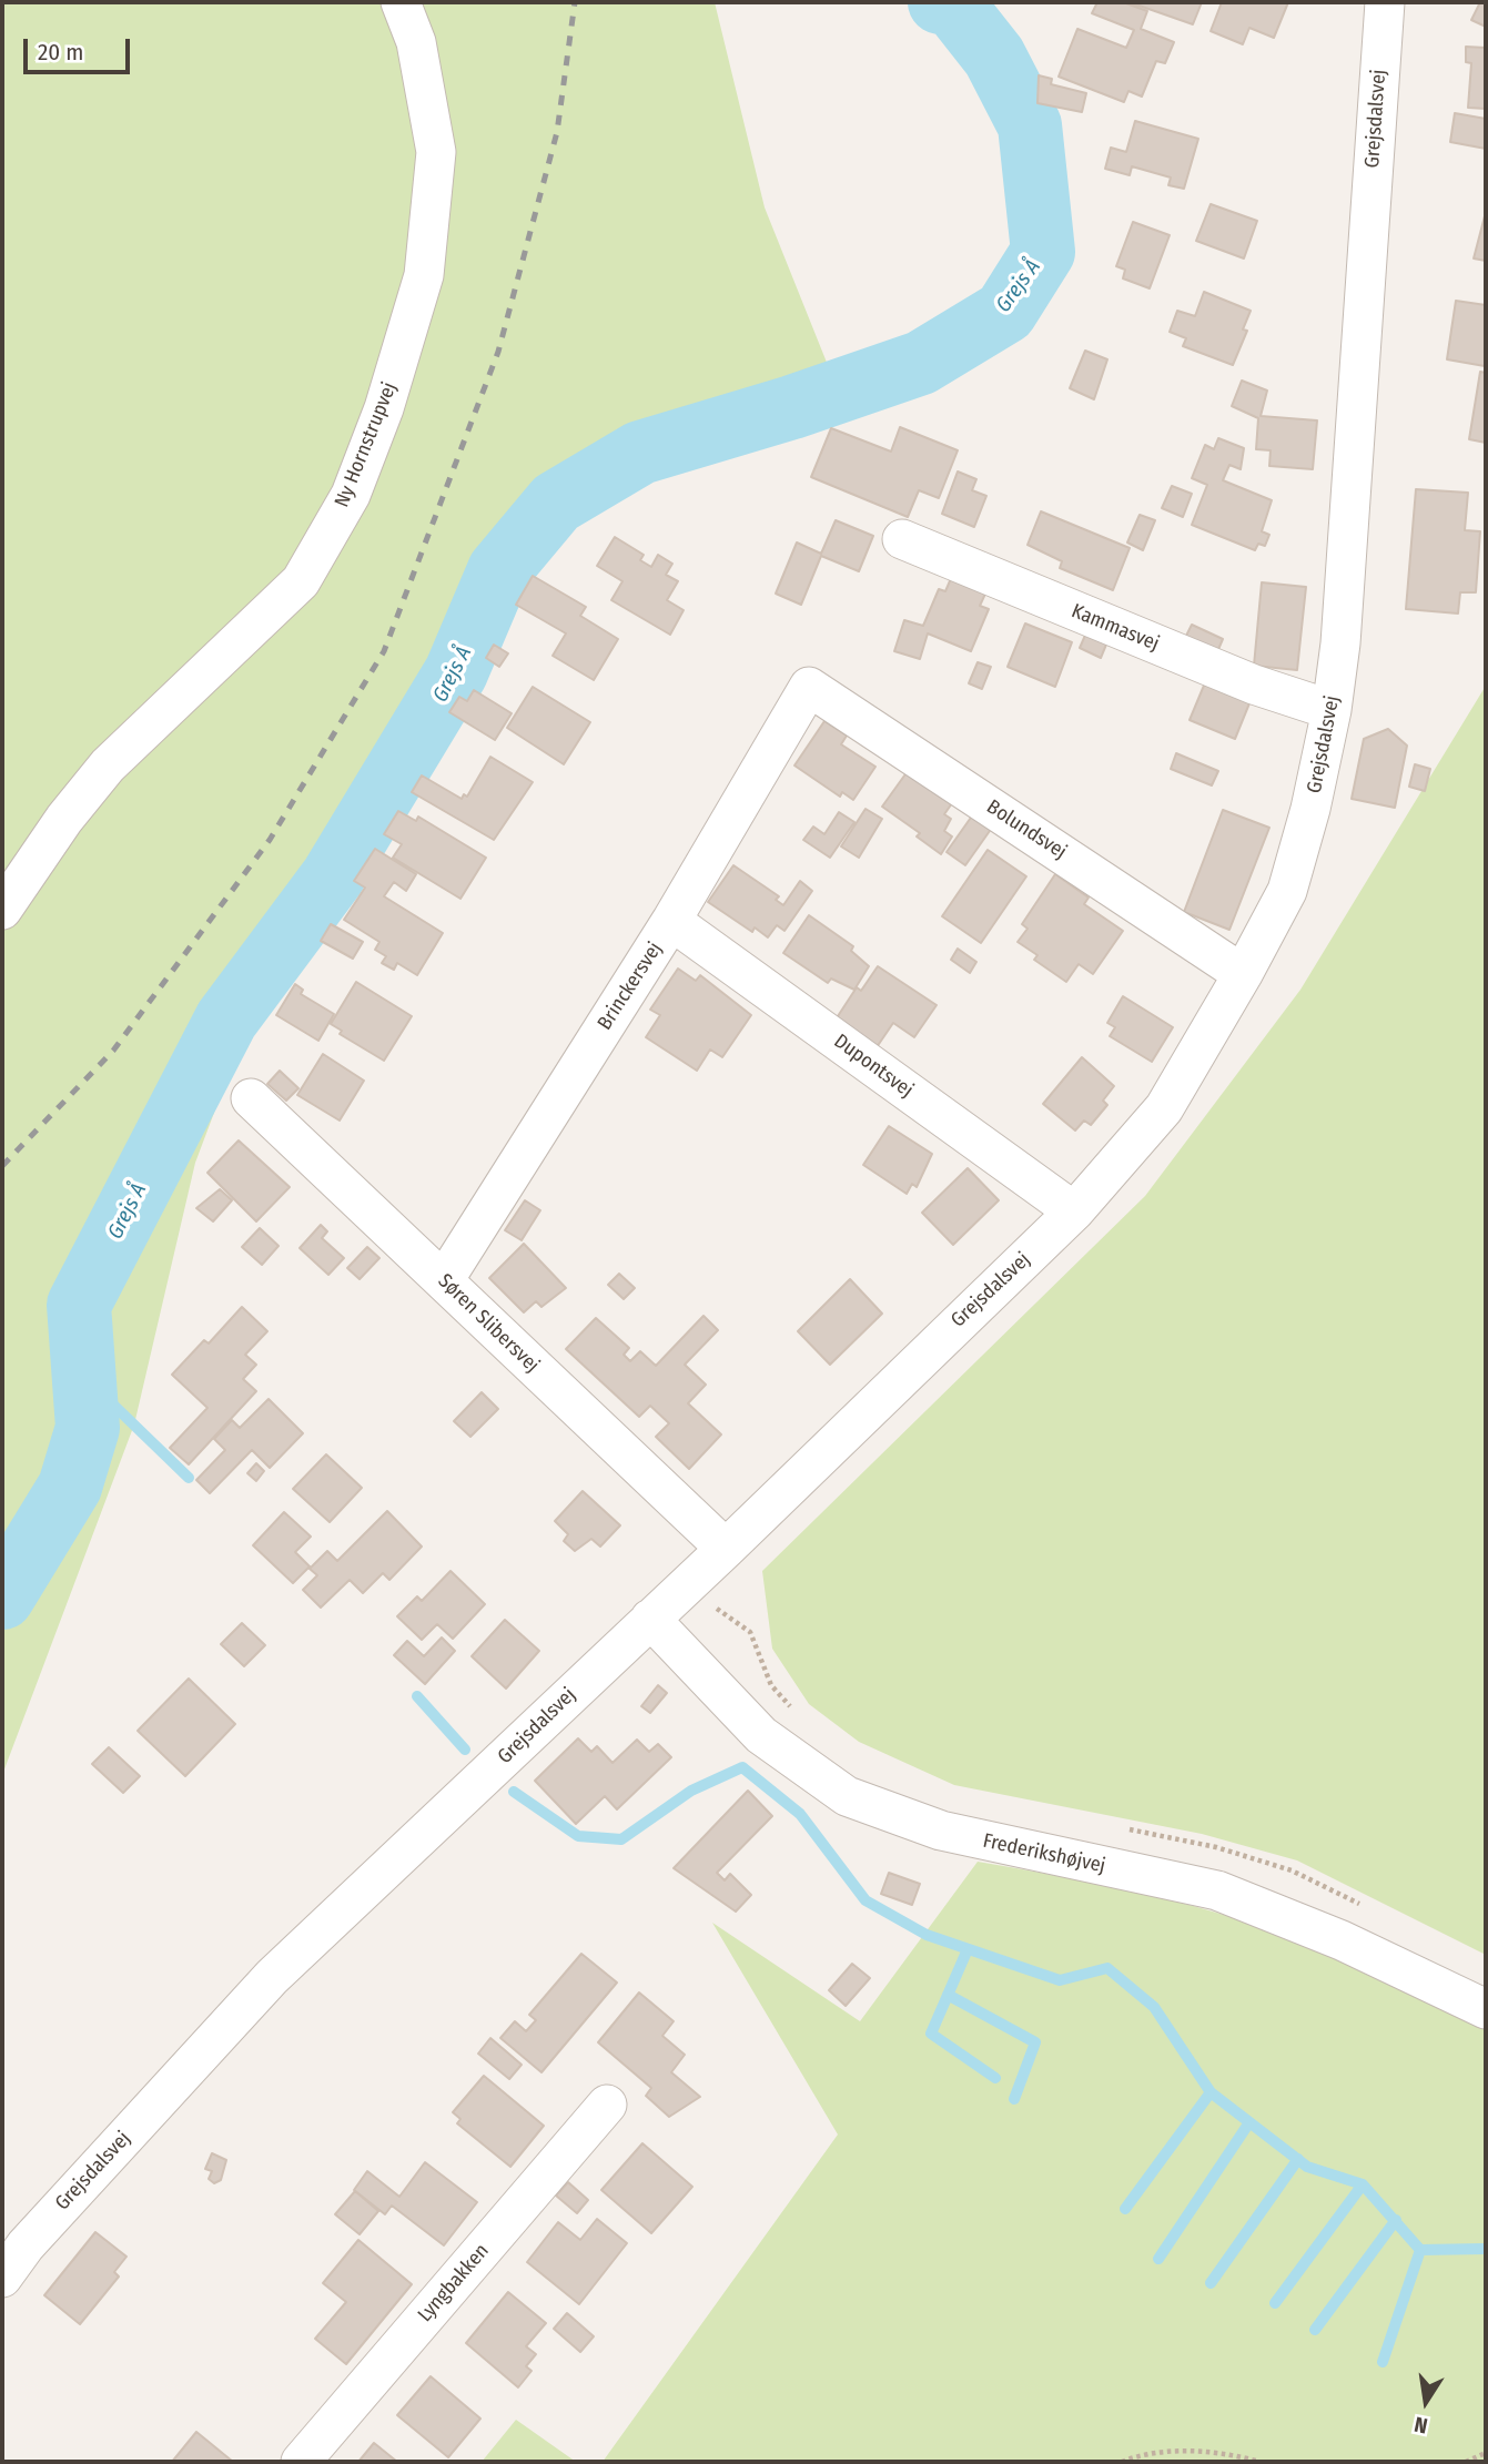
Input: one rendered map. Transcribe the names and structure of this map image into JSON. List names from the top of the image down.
{
  "streets": {
    "street": [
      "Grejsdalsvej",
      "Ny Hornstrupvej",
      "Kammasvej",
      "Bolundsvej",
      "Brinckersvej",
      "Dupontsvej",
      "Søren Slibersvej",
      "Frederikshøjvej",
      "Lyngbakken"
    ]
  },
  "crossings": [
    ["Grejsdalsvej", "Kammasvej"],
    ["Grejsdalsvej", "Bolundsvej"],
    ["Grejsdalsvej", "Dupontsvej"],
    ["Grejsdalsvej", "Søren Slibersvej"],
    ["Grejsdalsvej", "Frederikshøjvej"],
    ["Bolundsvej", "Brinckersvej"],
    ["Brinckersvej", "Dupontsvej"],
    ["Brinckersvej", "Søren Slibersvej"]
  ],
  "water": ["Grejs Å"],
  "scale_bar": "20 m",
  "north": "bottom"
}
